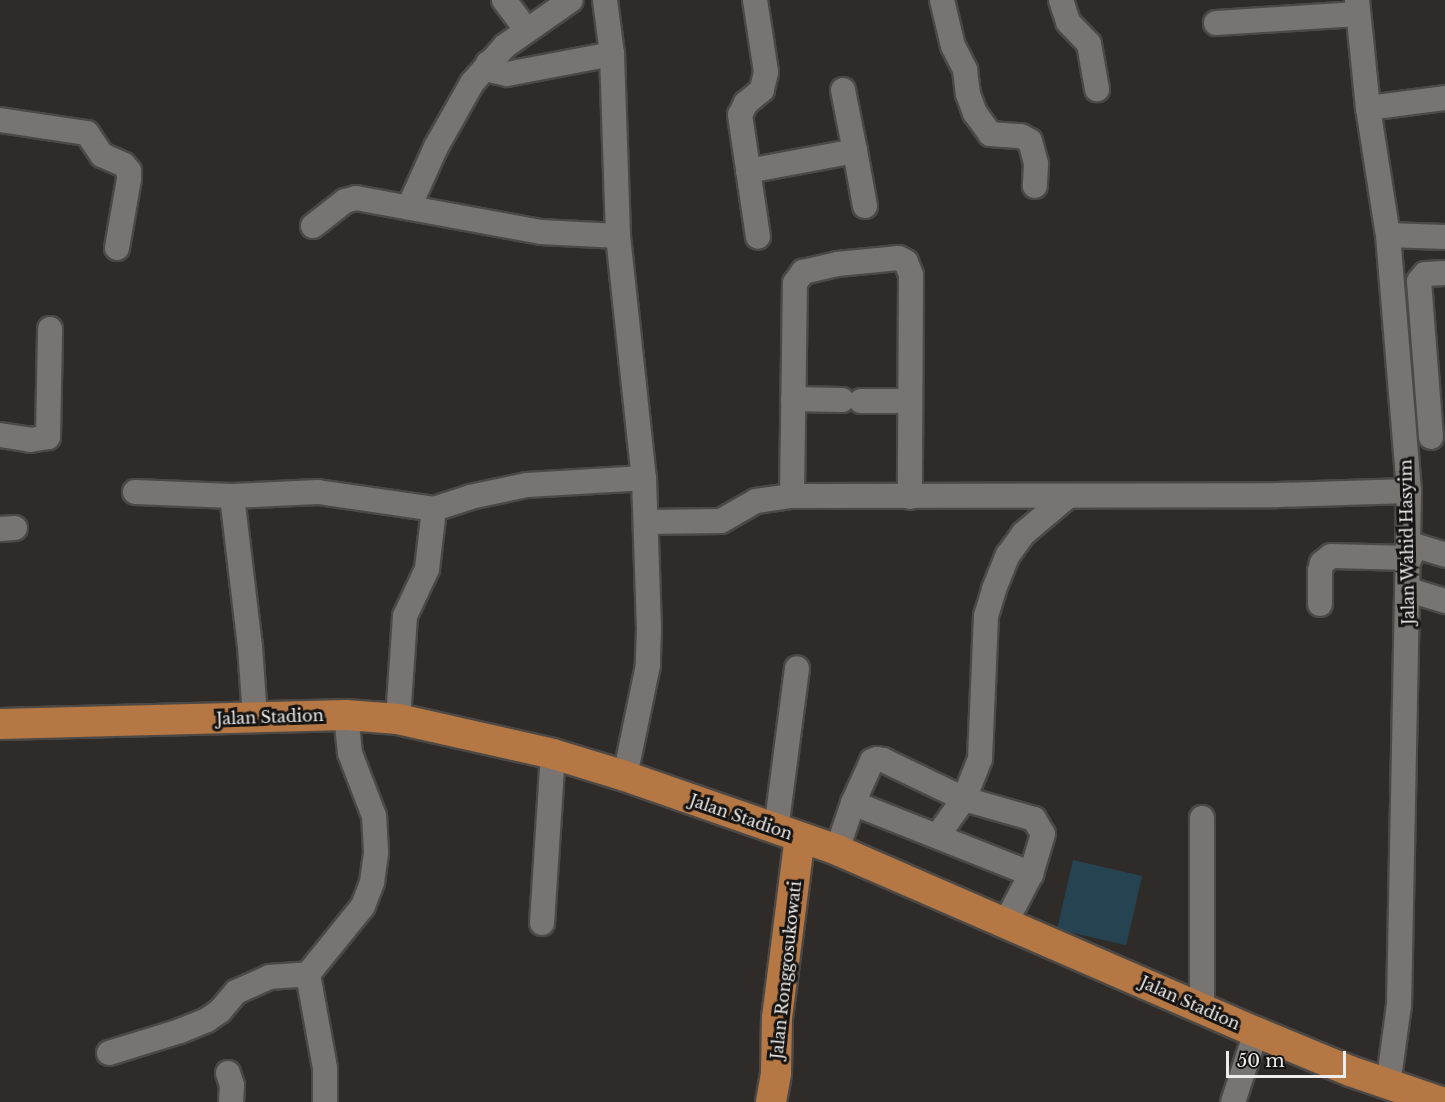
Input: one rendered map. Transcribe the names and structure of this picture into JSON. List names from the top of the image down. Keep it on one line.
{"streets":{"main road":["Jalan Stadion","Jalan Ronggosukowati"],"street":["Jalan Wahid Hasyim"]},"crossings":[["Jalan Wahid Hasyim","Jalan Stadion"],["Jalan Stadion","Jalan Ronggosukowati"]],"scale_bar":"50 m"}
